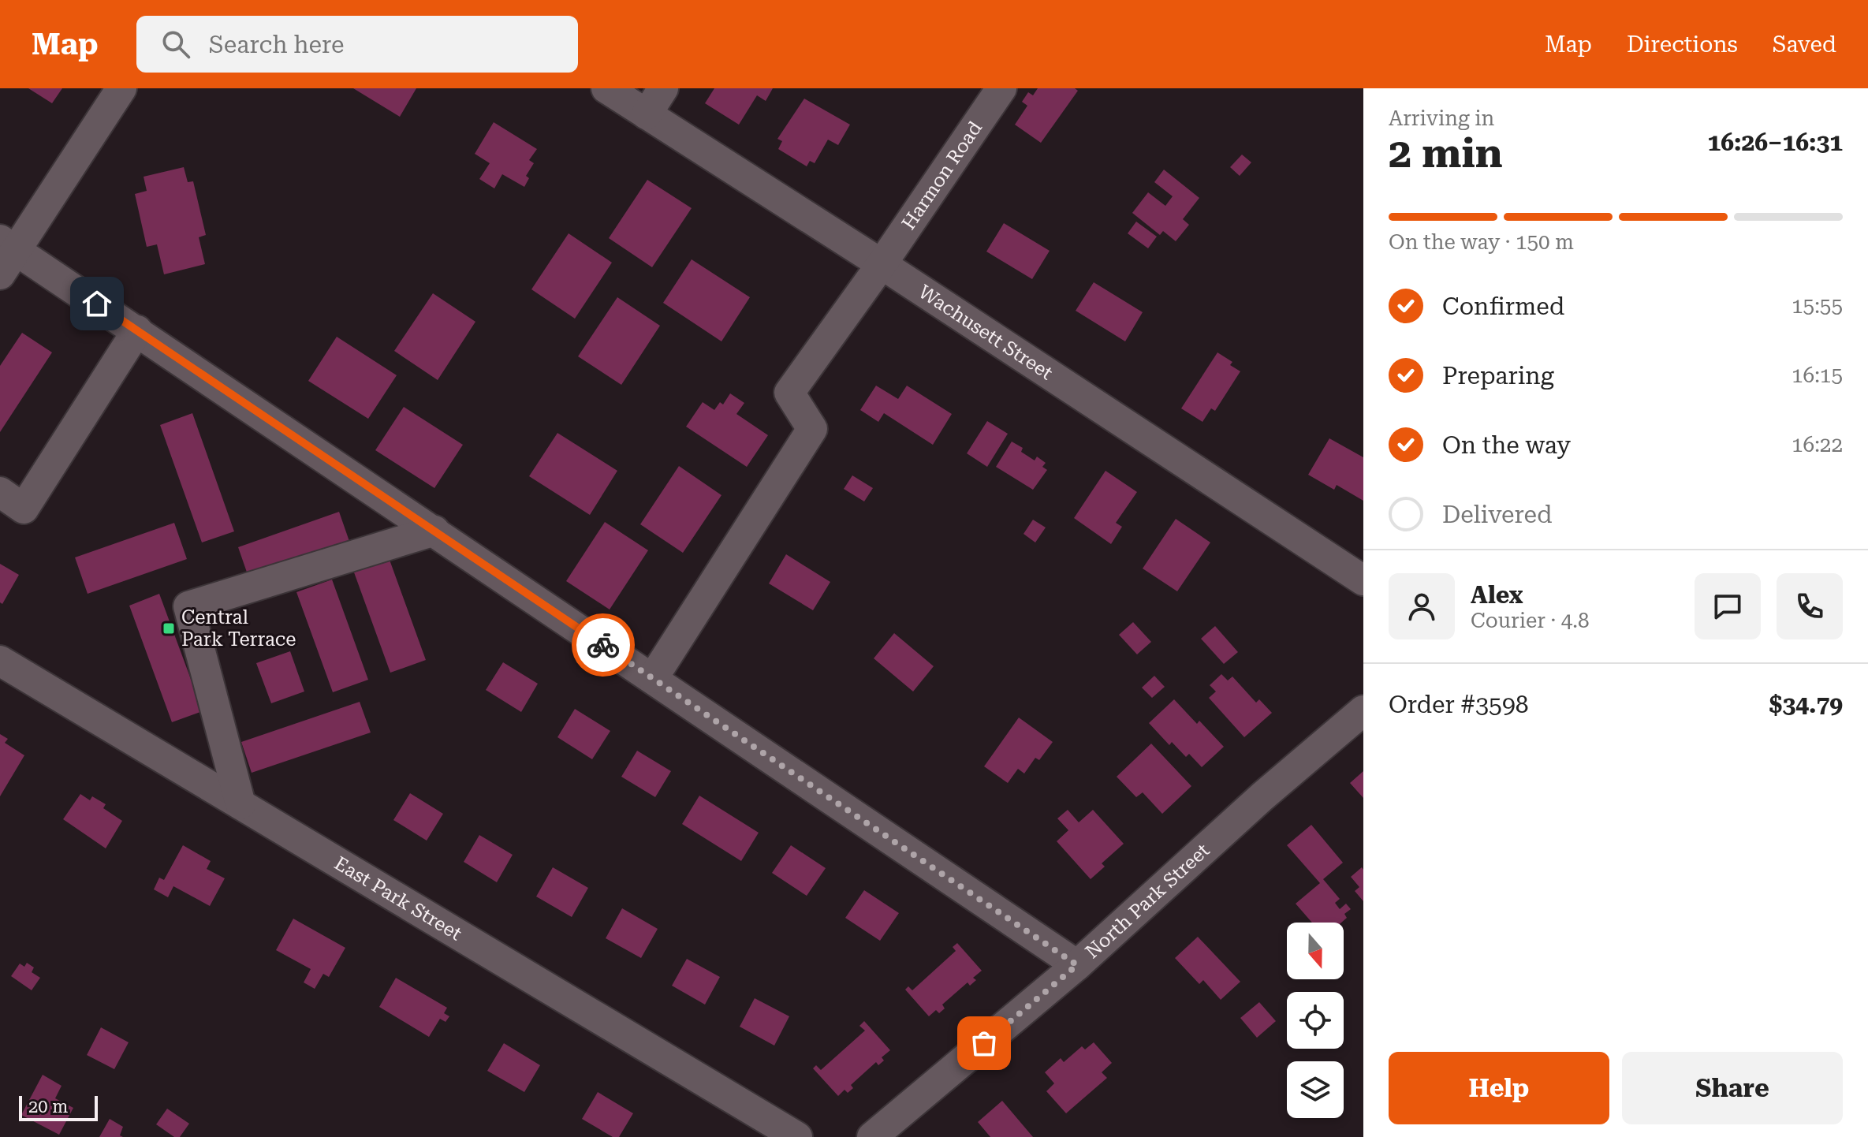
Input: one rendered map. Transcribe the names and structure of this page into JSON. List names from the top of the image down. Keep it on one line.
{"streets":{"street":["Harmon Road","Wachusett Street","East Park Street","North Park Street"]},"crossings":[["Harmon Road","Wachusett Street"]],"places":{"transit":["Central Park Terrace"]},"scale_bar":"20 m","north":"bottom","page":{"header":"Map","search":"Search here","nav":["Map","Directions","Saved"],"heading":["2 min","Arriving in","16:26–16:31"],"panel":["Alex","Courier · 4.8","Order #3598","$34.79"],"bar":"On the way · 150 m","list":[["Confirmed","15:55"],["Preparing","16:15"],["On the way","16:22"],"Delivered"],"buttons":["Help","Share"],"scale":"20 m"}}
